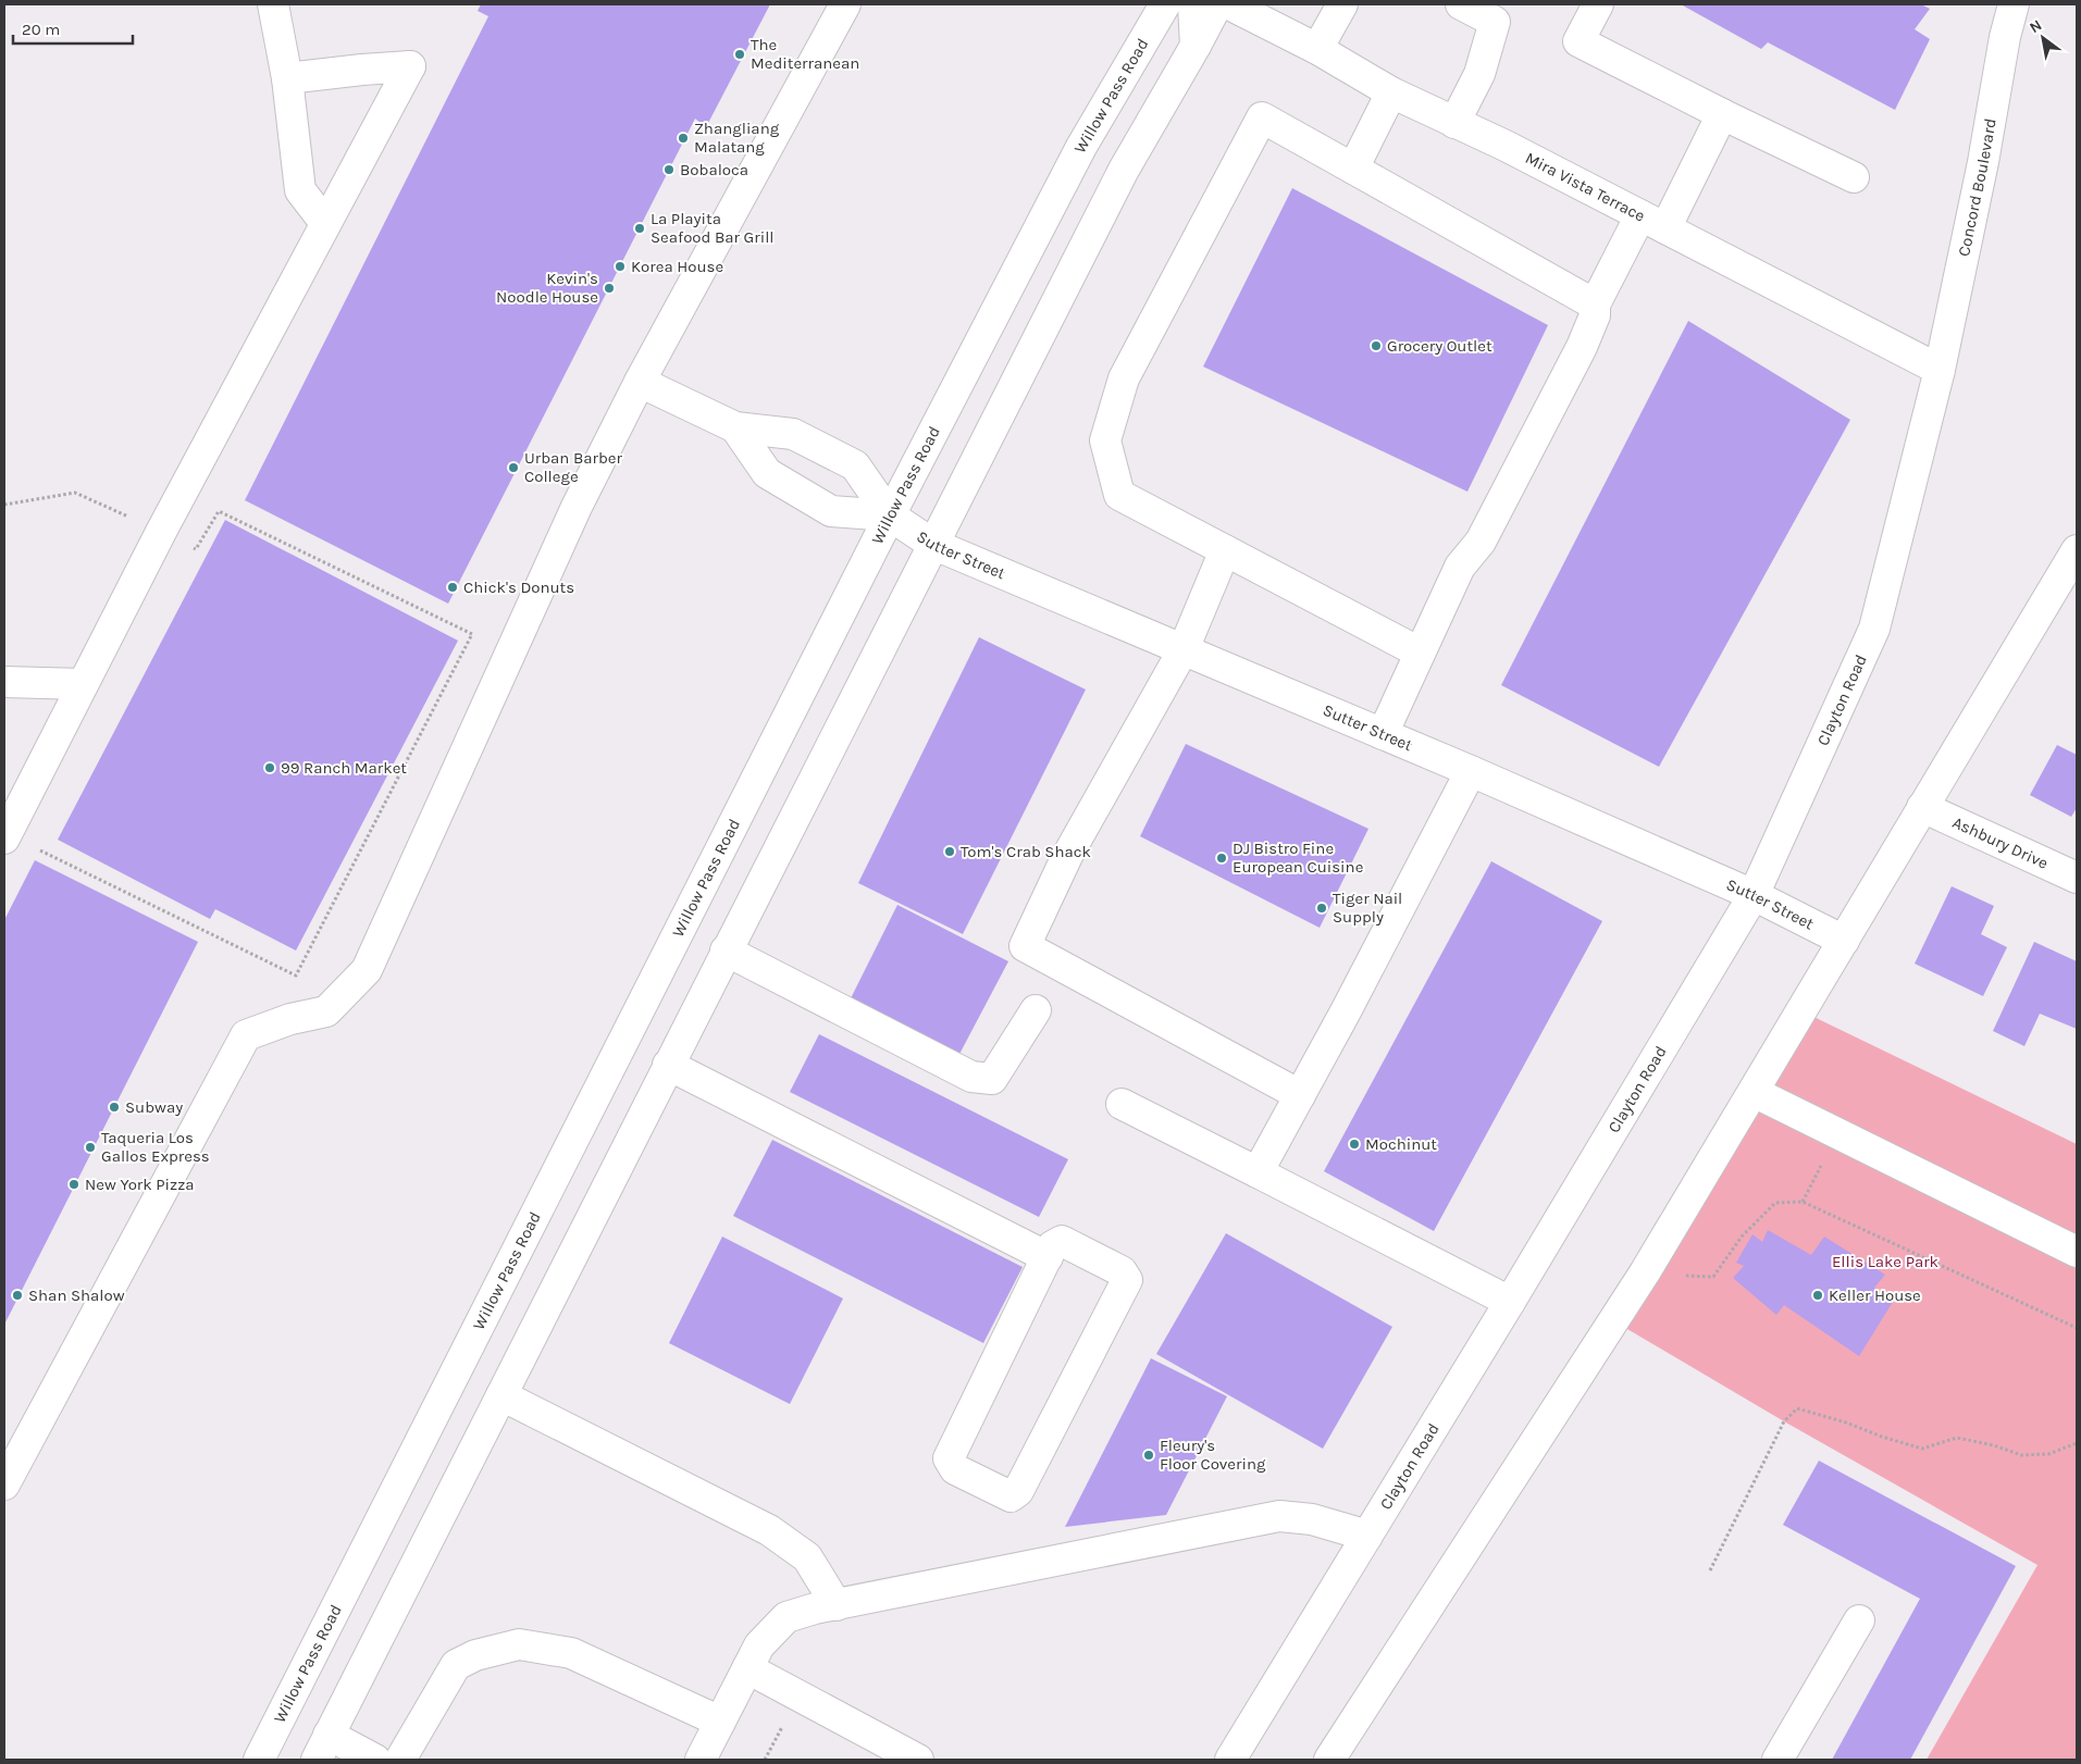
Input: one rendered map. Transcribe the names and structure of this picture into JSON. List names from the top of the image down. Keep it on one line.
{"streets":{"main road":["Willow Pass Road","Mira Vista Terrace","Concord Boulevard","Sutter Street","Clayton Road","Ashbury Drive"]},"crossings":[["Willow Pass Road","Sutter Street"],["Mira Vista Terrace","Concord Boulevard"],["Mira Vista Terrace","Clayton Road"],["Concord Boulevard","Clayton Road"],["Sutter Street","Clayton Road"]],"parks":["Ellis Lake Park"],"places":["The Mediterranean","Zhangliang Malatang","Bobaloca","La Playita Seafood Bar Grill","Korea House","Kevin's Noodle House","Grocery Outlet","Urban Barber College","Chick's Donuts","99 Ranch Market","Tom's Crab Shack","DJ Bistro Fine European Cuisine","Tiger Nail Supply","Subway","Mochinut","Taqueria Los Gallos Express","New York Pizza","Shan Shalow","Keller House","Fleury's Floor Covering"],"scale_bar":"20 m","north":"top left"}
